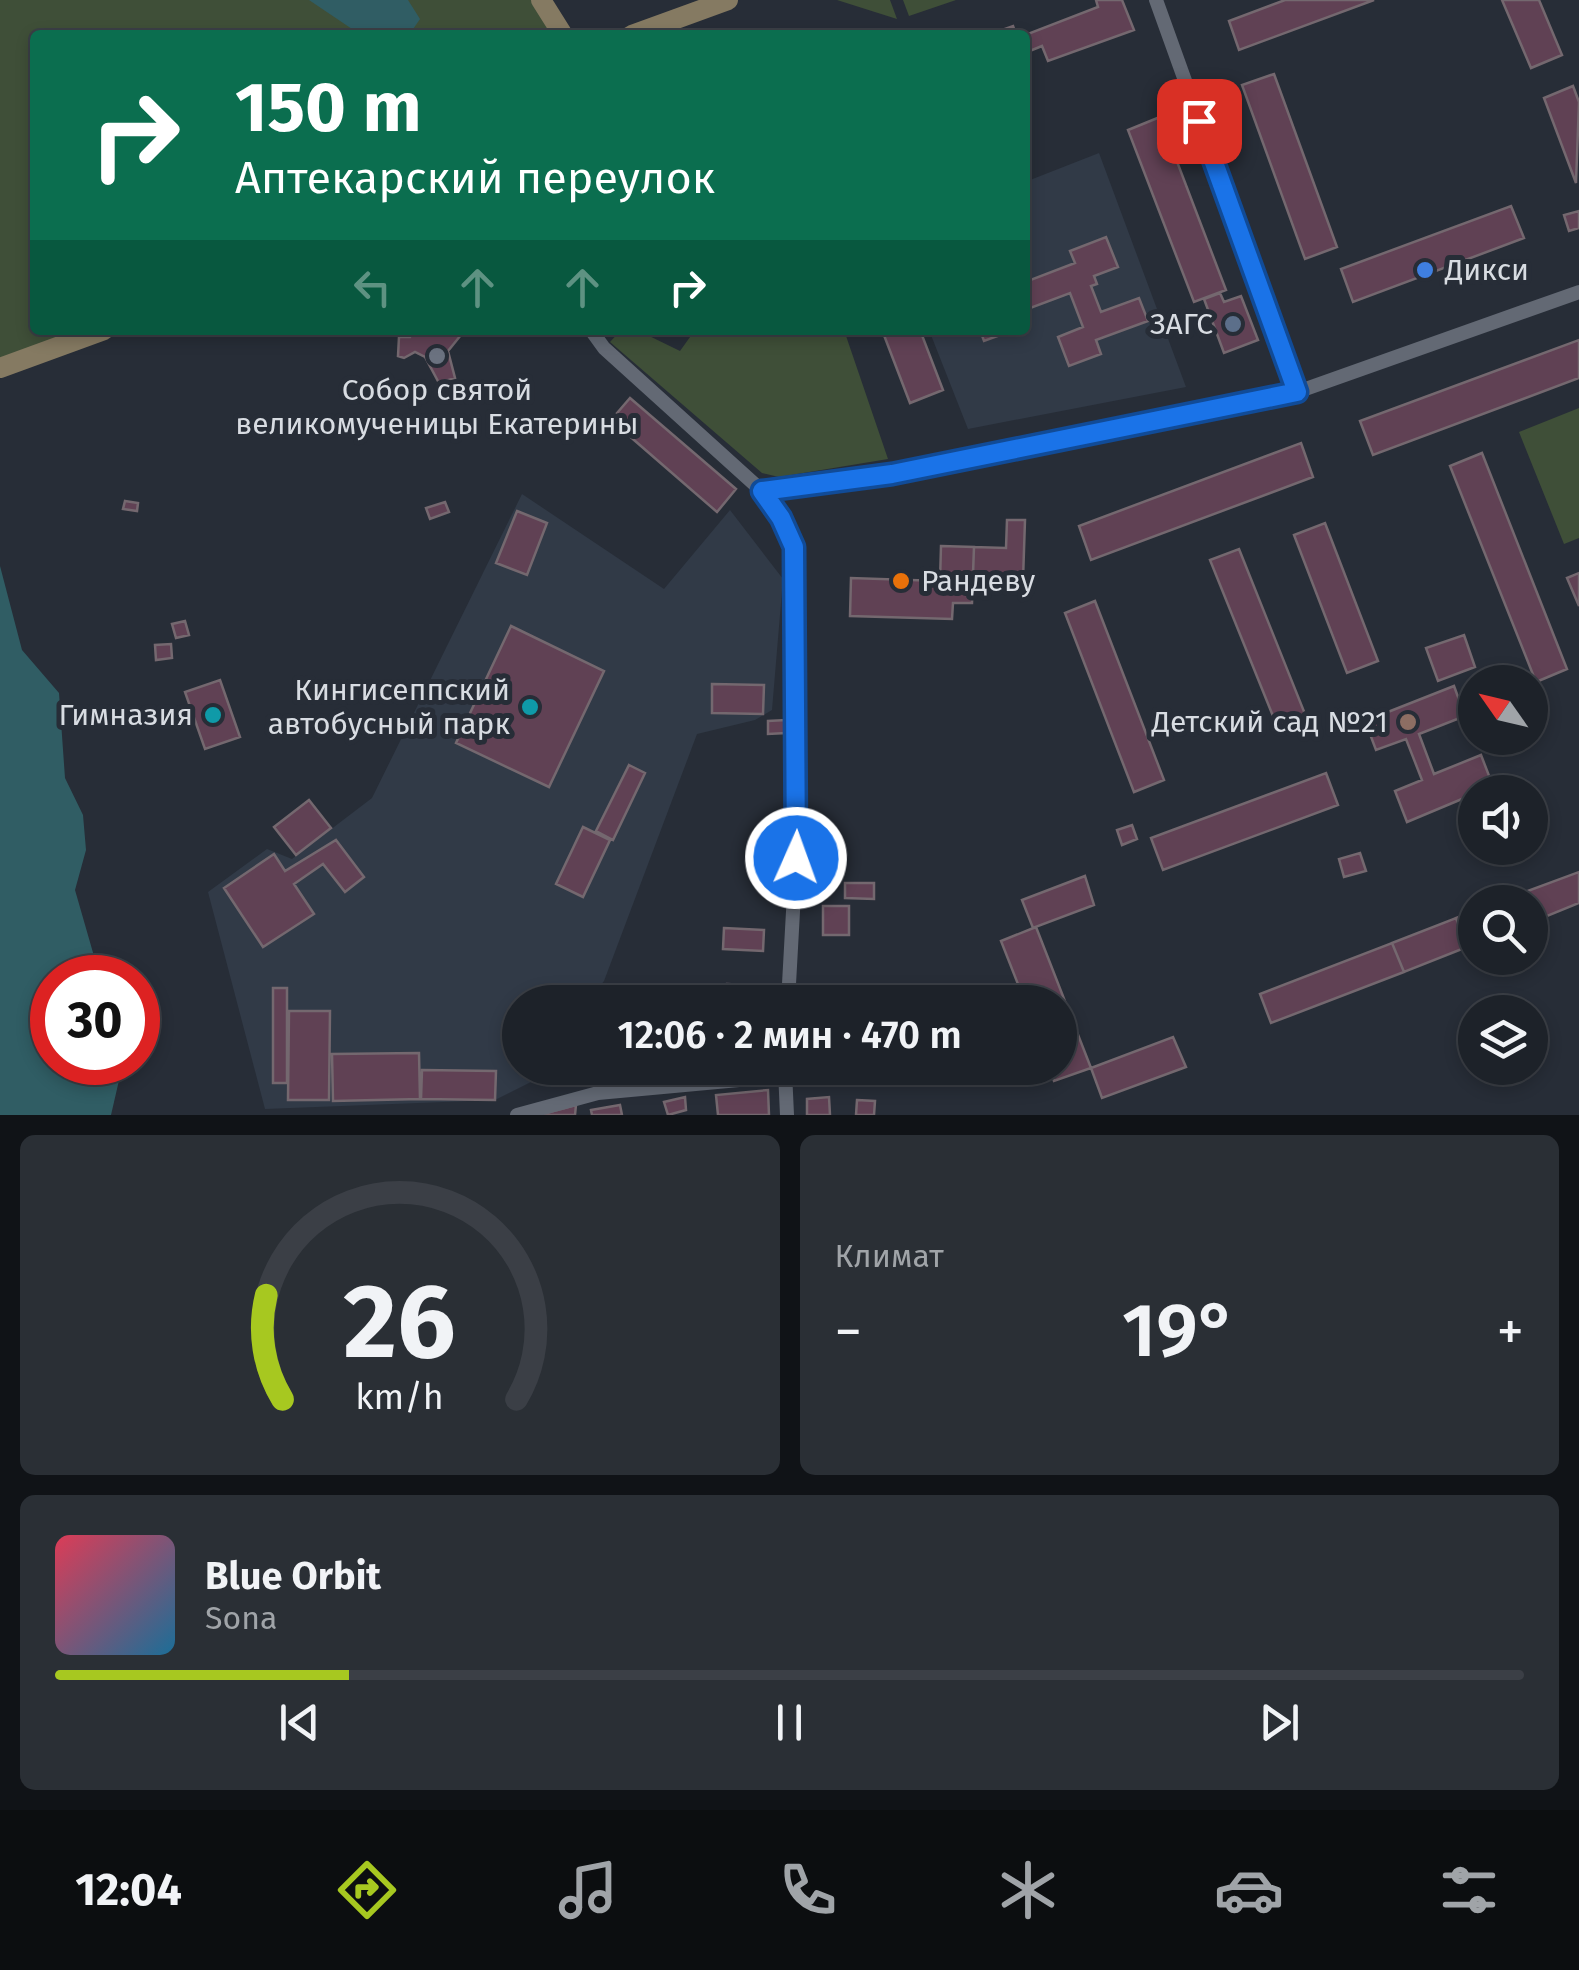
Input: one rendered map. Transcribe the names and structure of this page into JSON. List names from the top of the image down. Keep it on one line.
{"places":["Дикси","ЗАГС","Собор святой великомученицы Екатерины","Рандеву","Кингисеппский автобусный парк","Гимназия","Детский сад №21"],"north":"top left","page":{"turn":["150 m","Аптекарский переулок"],"limit":"30","trip":"12:06 · 2 мин · 470 m","tile":"Климат","heat":["−","19°","+"],"song":["Blue Orbit","Sona"],"tabs":"12:04","gauge":["26","km/h"]}}
